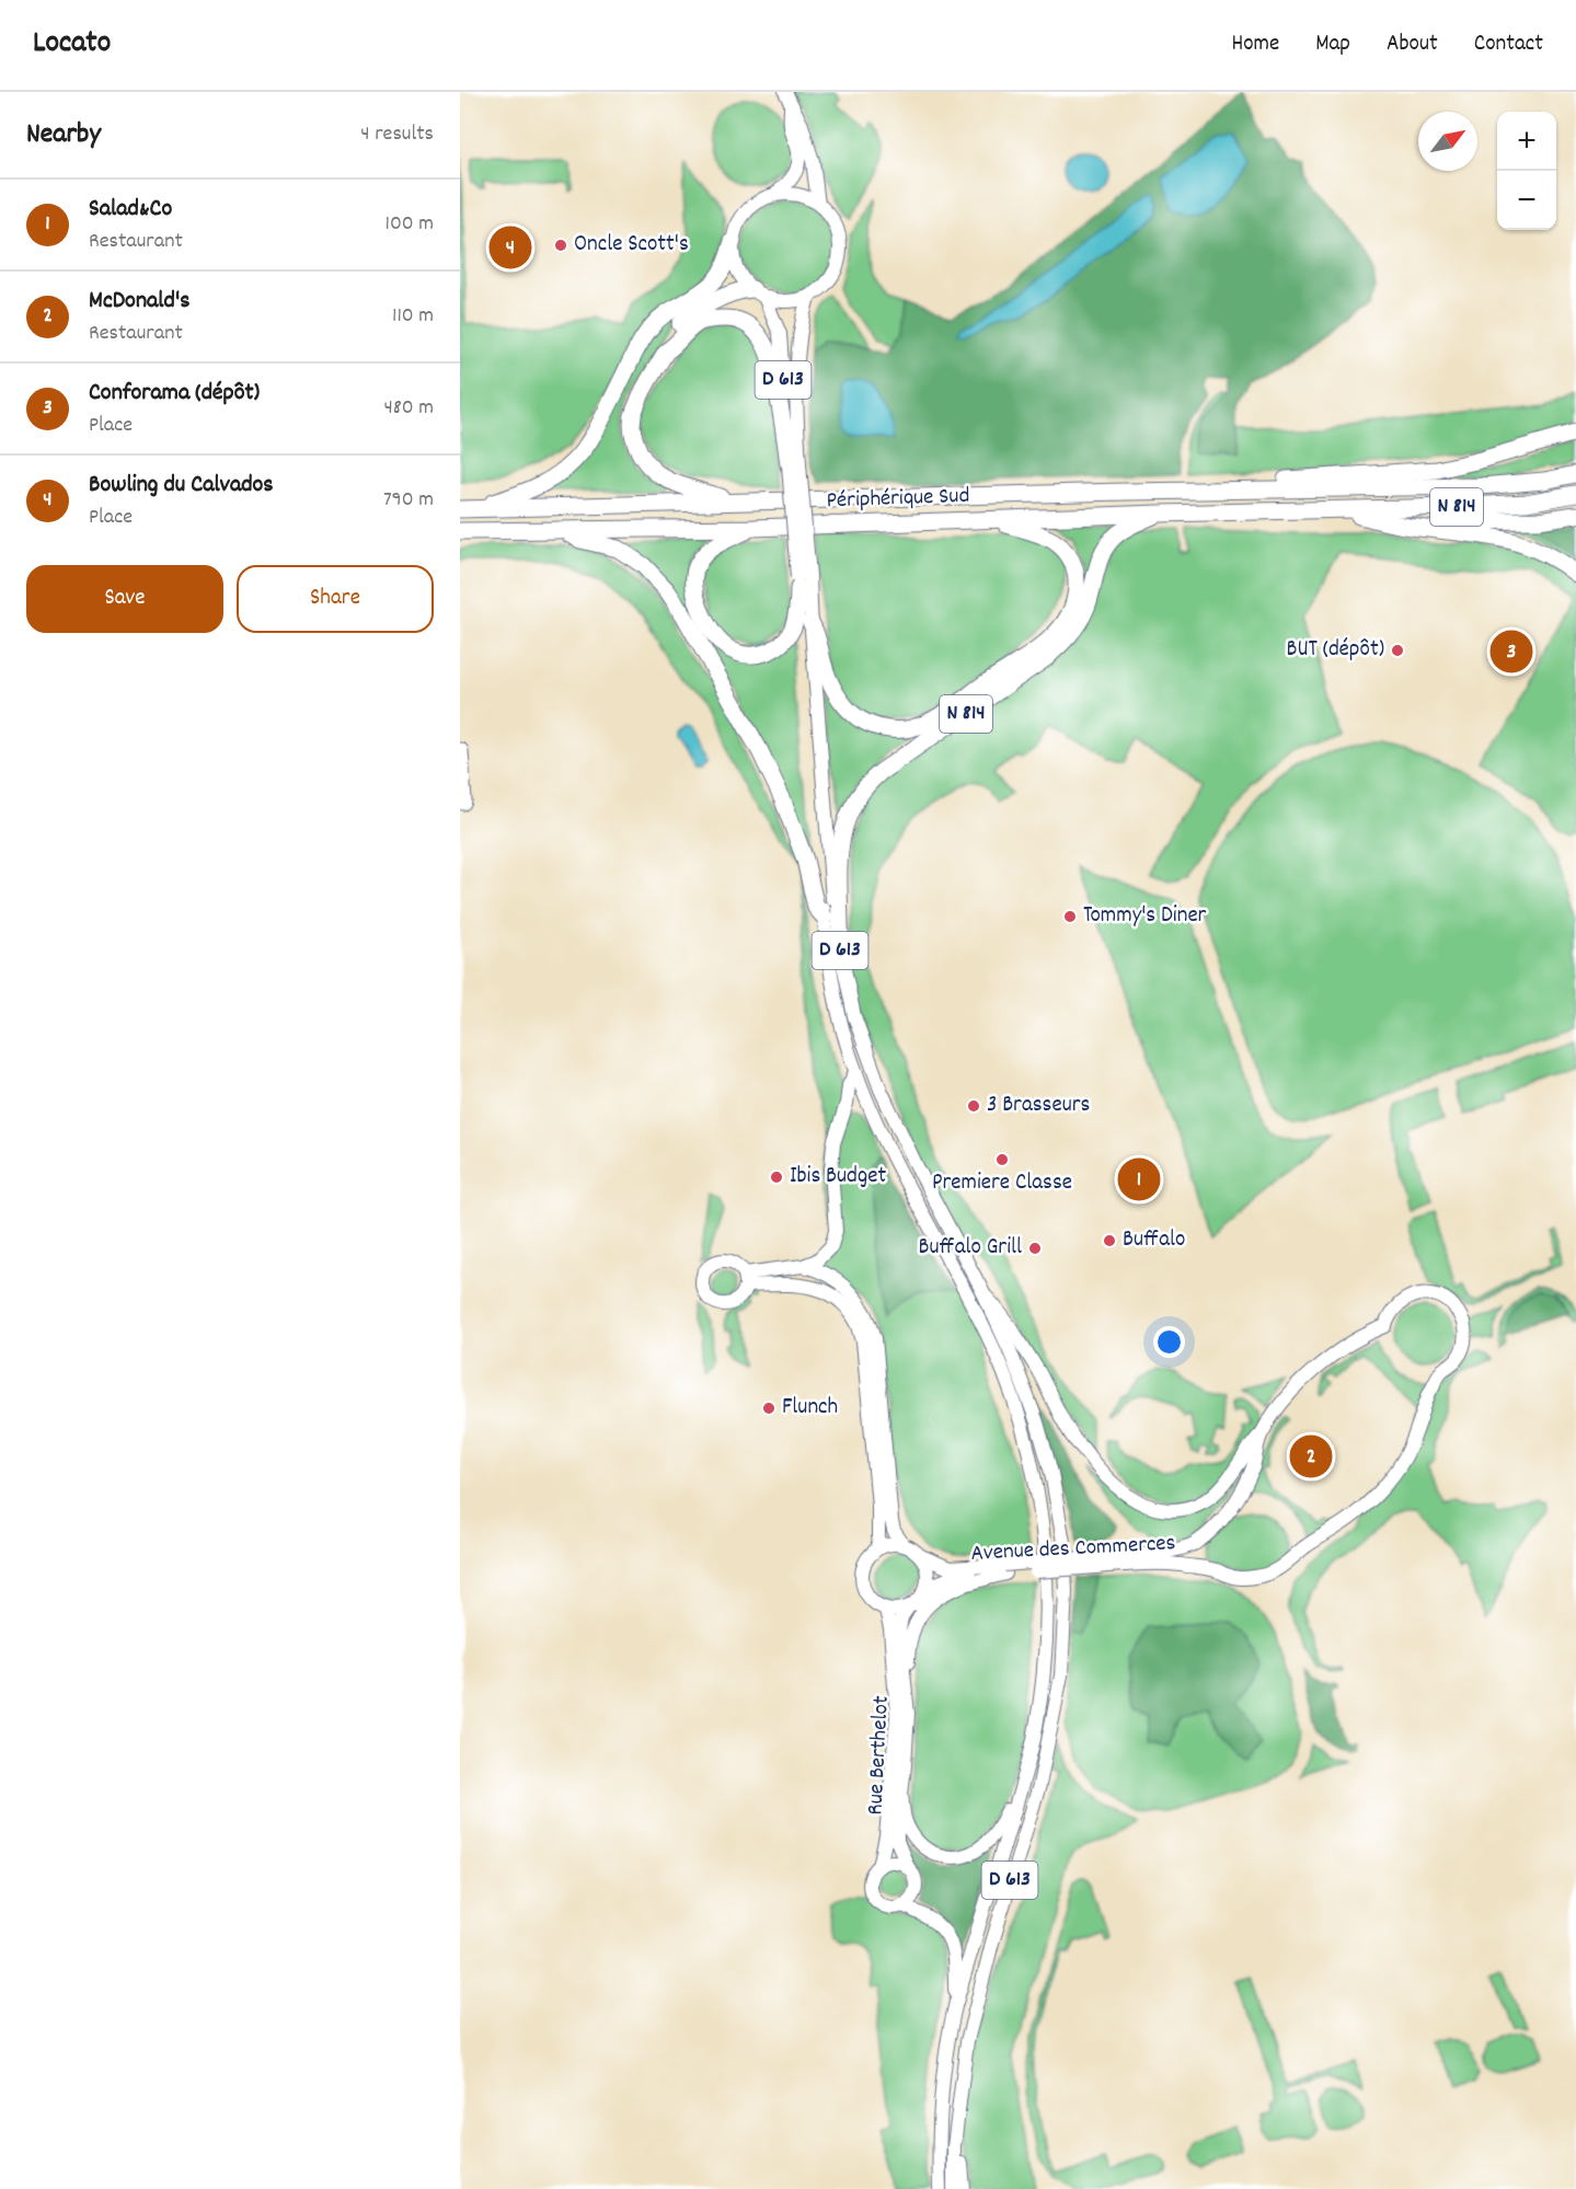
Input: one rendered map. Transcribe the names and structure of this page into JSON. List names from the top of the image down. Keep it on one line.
{"streets":{"highway":["Périphérique Sud","N 814"],"main road":["D 613","Avenue des Commerces","Rue Berthelot"]},"crossings":[["D 613","N 814"],["Périphérique Sud","N 814"],["Avenue des Commerces","Rue Berthelot"]],"places":["Oncle Scott's","BUT (dépôt)","Tommy's Diner","3 Brasseurs","Premiere Classe","Ibis Budget","Buffalo","Buffalo Grill","Flunch"],"north":"top right","page":{"header":"Locato","nav":["Home","Map","About","Contact"],"heading":["Nearby","4 results"],"map_buttons":["+","−"],"list":[{"mark":"1","name":"Salad&Co","note":"Restaurant","value":"100 m"},{"mark":"2","name":"McDonald's","note":"Restaurant","value":"110 m"},{"mark":"3","name":"Conforama (dépôt)","note":"Place","value":"480 m"},{"mark":"4","name":"Bowling du Calvados","note":"Place","value":"790 m"}],"pins":["4","3","1","2"],"buttons":["Save","Share"]}}
